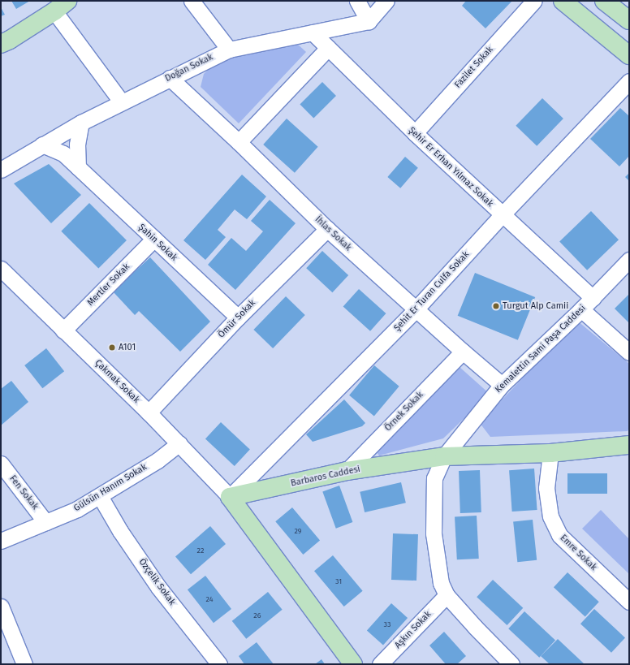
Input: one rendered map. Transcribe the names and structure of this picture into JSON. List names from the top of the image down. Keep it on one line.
{"streets":{"main road":["Barbaros Caddesi"],"street":["Fazilet Sokak","Doğan Sokak","Şehir Er Erhan Yılmaz Sokak","İhlas Sokak","Şahin Sokak","Mertler Sokak","Şehit Er Turan Culfa Sokak","Ömür Sokak","Kemalettin Sami Paşa Caddesi","Çakmak Sokak","Örnek Sokak","Gülsün Hanım Sokak","Fen Sokak","Emre Sokak","Özçelik Sokak","Aşkın Sokak"]},"crossings":[["Fazilet Sokak","Şehir Er Erhan Yılmaz Sokak"],["Doğan Sokak","Şehir Er Erhan Yılmaz Sokak"],["Doğan Sokak","İhlas Sokak"],["Doğan Sokak","Şahin Sokak"],["Şehir Er Erhan Yılmaz Sokak","Şehit Er Turan Culfa Sokak"],["Şehir Er Erhan Yılmaz Sokak","Kemalettin Sami Paşa Caddesi"],["İhlas Sokak","Şehit Er Turan Culfa Sokak"],["İhlas Sokak","Ömür Sokak"],["İhlas Sokak","Kemalettin Sami Paşa Caddesi"],["İhlas Sokak","Örnek Sokak"],["Şahin Sokak","Mertler Sokak"],["Şahin Sokak","Ömür Sokak"],["Mertler Sokak","Çakmak Sokak"],["Şehit Er Turan Culfa Sokak","Çakmak Sokak"],["Şehit Er Turan Culfa Sokak","Barbaros Caddesi"],["Ömür Sokak","Çakmak Sokak"],["Kemalettin Sami Paşa Caddesi","Barbaros Caddesi"],["Kemalettin Sami Paşa Caddesi","Aşkın Sokak"],["Çakmak Sokak","Barbaros Caddesi"],["Çakmak Sokak","Gülsün Hanım Sokak"],["Örnek Sokak","Barbaros Caddesi"],["Barbaros Caddesi","Emre Sokak"],["Gülsün Hanım Sokak","Fen Sokak"],["Gülsün Hanım Sokak","Özçelik Sokak"]],"places":["Turgut Alp Camii","A101"],"house_numbers":["29","22","31","24","26","33"]}
